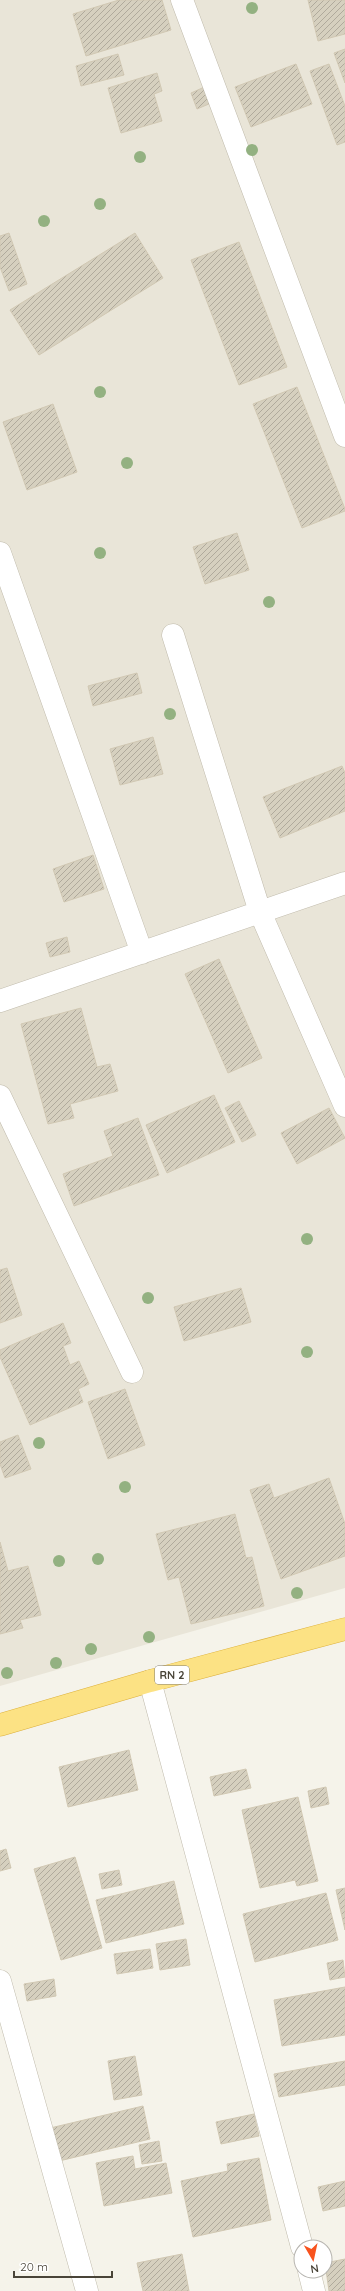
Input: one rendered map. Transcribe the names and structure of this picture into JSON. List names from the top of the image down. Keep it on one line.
{"streets":{"highway":["RN 2"]},"scale_bar":"20 m","north":"bottom"}
